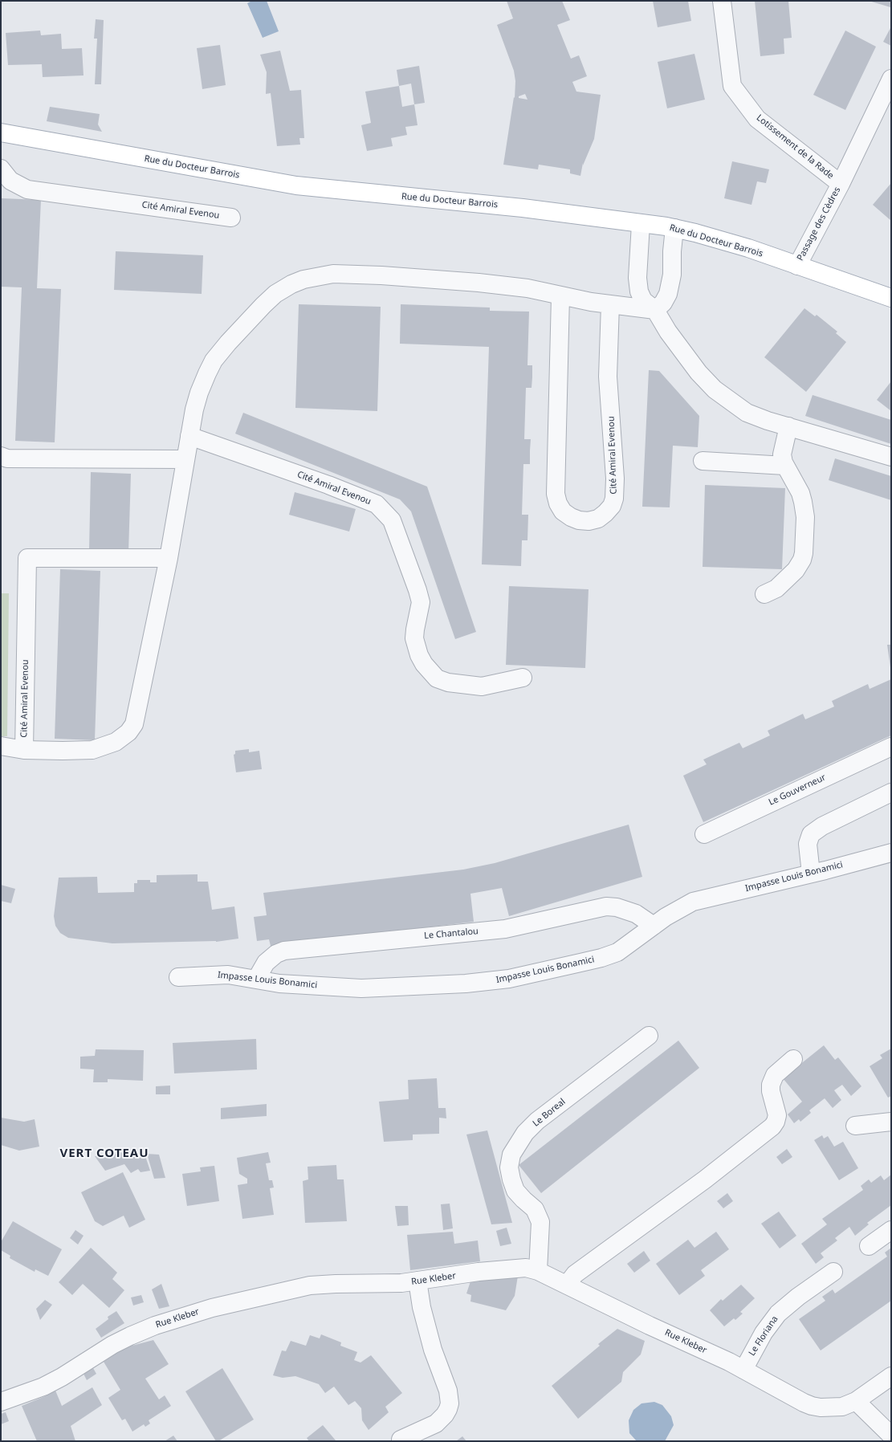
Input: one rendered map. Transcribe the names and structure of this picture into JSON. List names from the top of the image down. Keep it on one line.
{"streets":{"main road":["Rue du Docteur Barrois"],"street":["Lotissement de la Rade","Cité Amiral Evenou","Passage des Cèdres","Le Gouverneur","Impasse Louis Bonamici","Le Chantalou","Le Boreal","Rue Kleber","Le Floriana"]},"crossings":[["Lotissement de la Rade","Passage des Cèdres"],["Rue du Docteur Barrois","Passage des Cèdres"],["Impasse Louis Bonamici","Le Chantalou"],["Le Boreal","Rue Kleber"],["Rue Kleber","Le Floriana"]],"districts":["VERT COTEAU"]}
